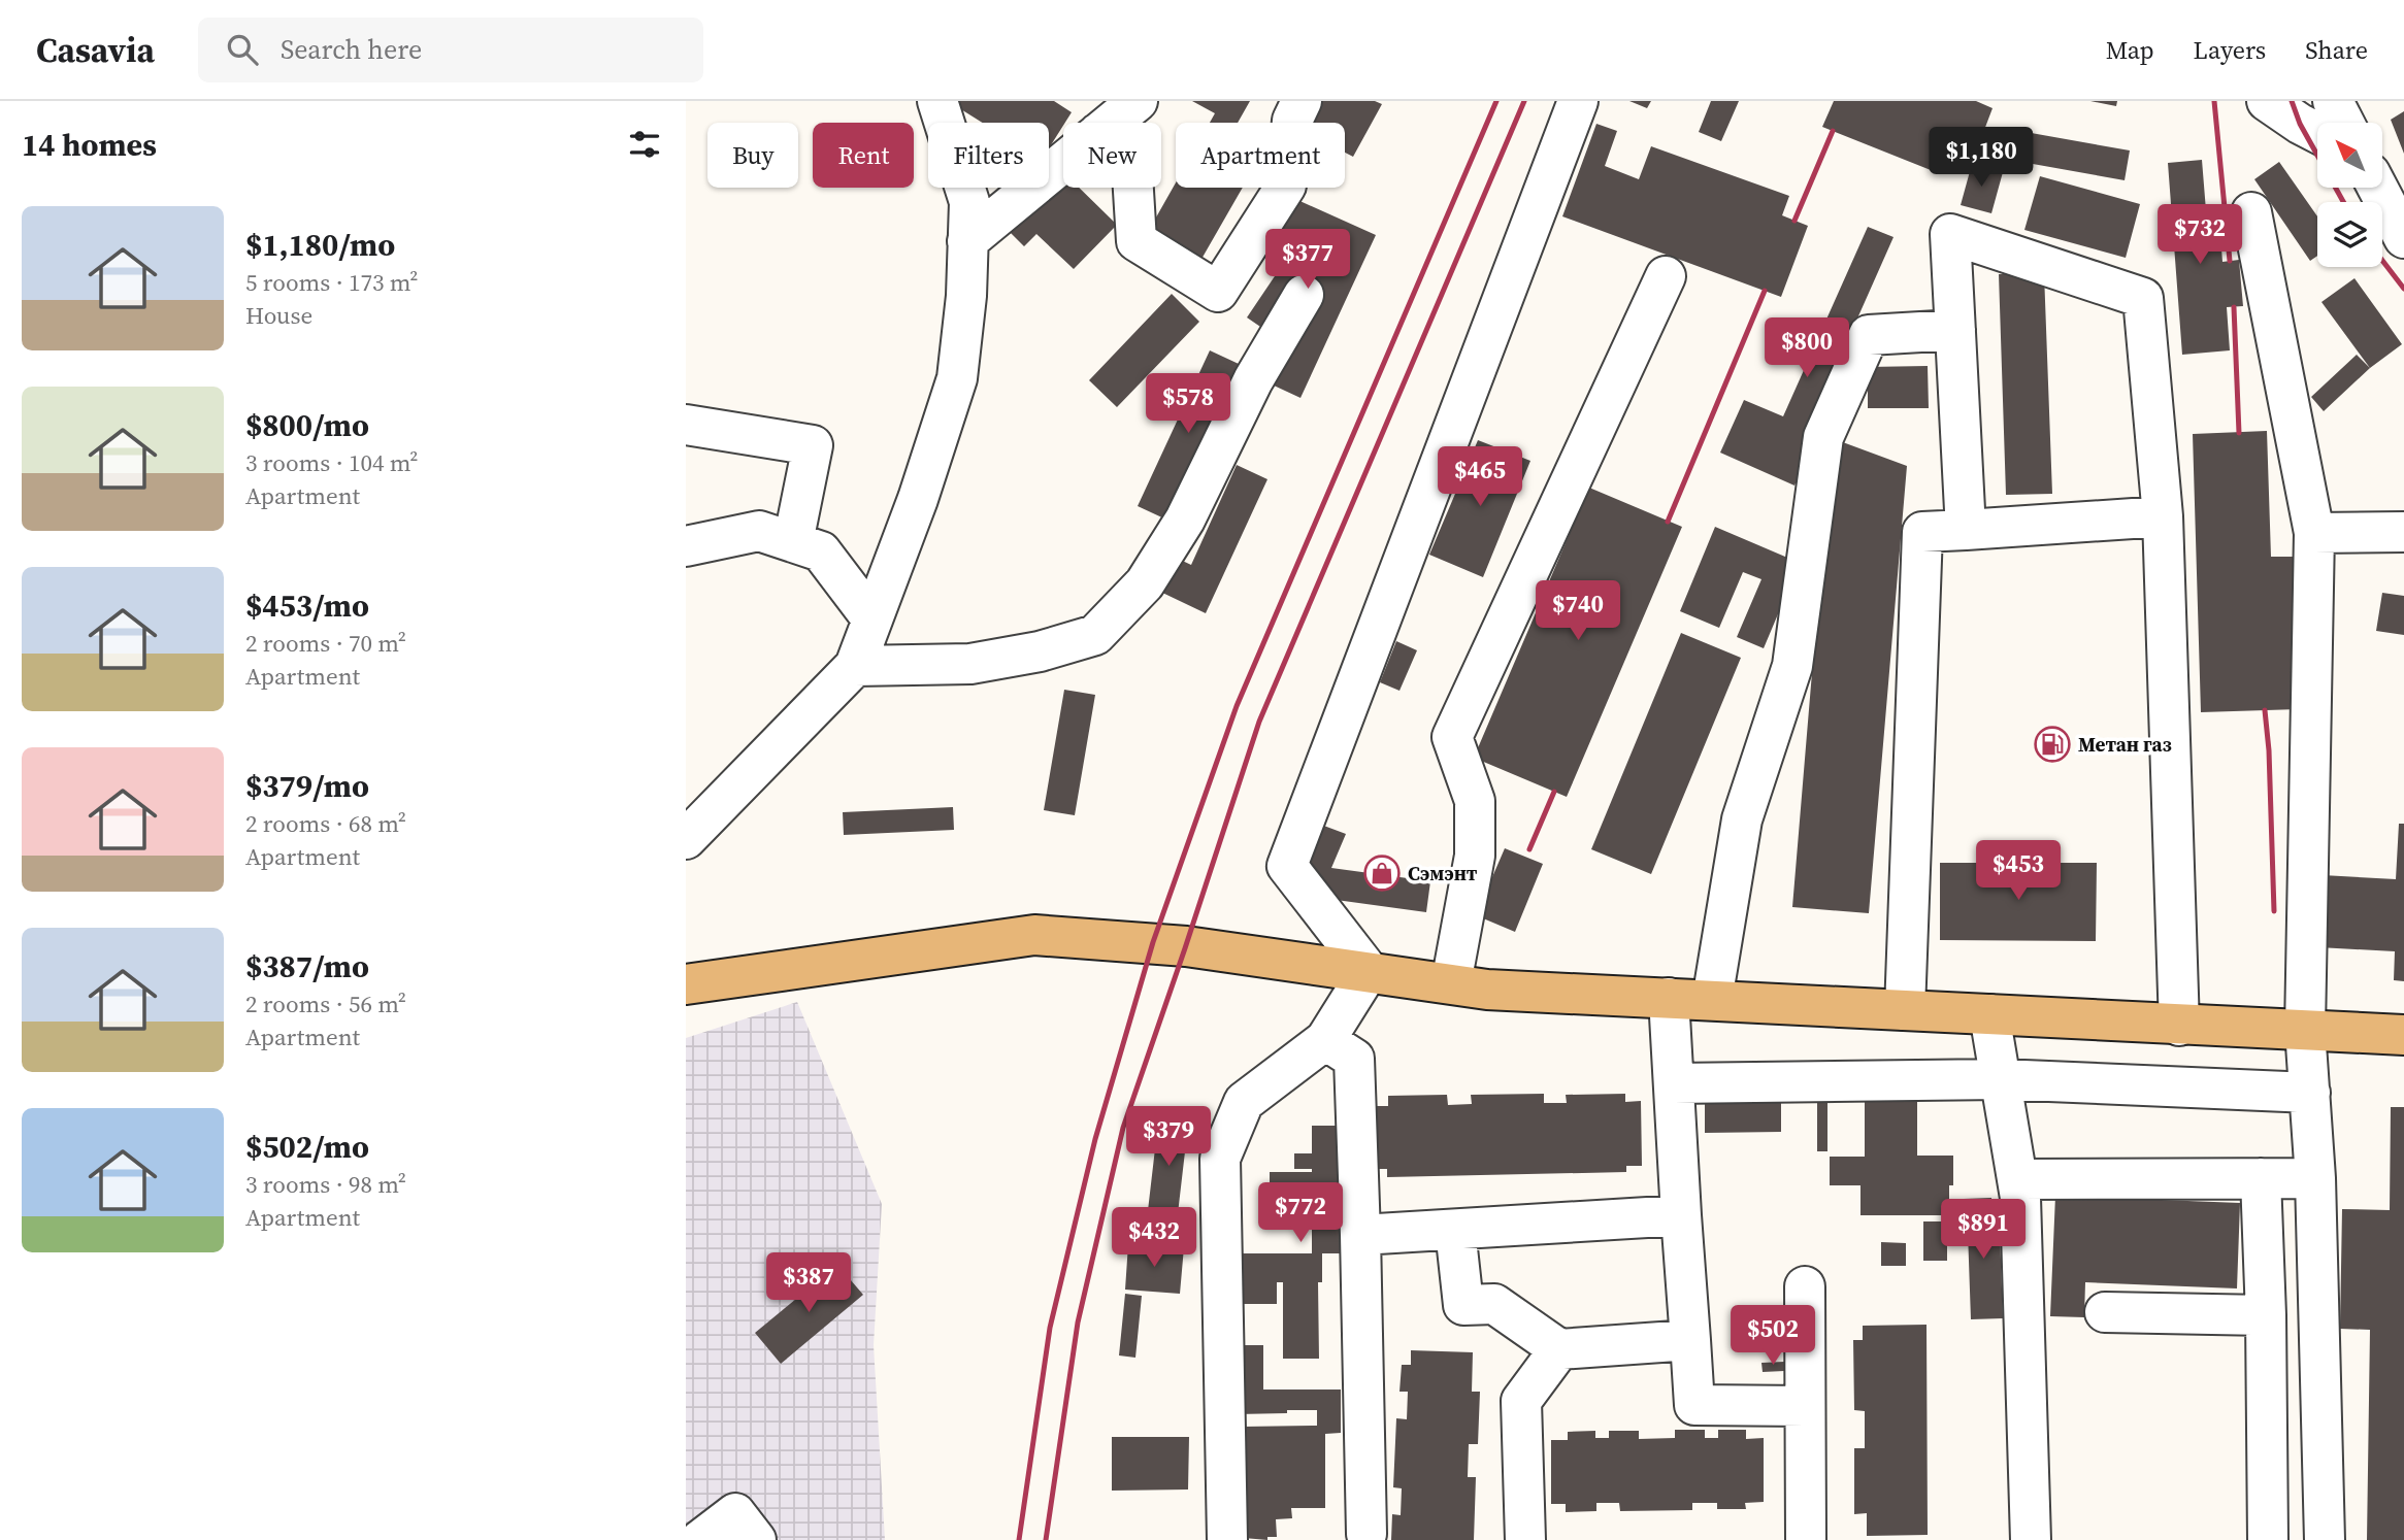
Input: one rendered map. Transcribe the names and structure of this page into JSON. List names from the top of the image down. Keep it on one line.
{"places":{"fuel station":["Метан газ"],"shop":["Сэмэнт"]},"north":"top left","page":{"header":"Casavia","search":"Search here","nav":["Map","Layers","Share"],"heading":"14 homes","chip":["Buy","Rent","Filters","New","Apartment"],"price":["$1,180","$732","$377","$800","$578","$465","$740","$453","$379","$772","$891","$432","$387","$502"],"list":[{"name":"$1,180/mo","note":"5 rooms · 173 m² · House"},{"name":"$800/mo","note":"3 rooms · 104 m² · Apartment"},{"name":"$453/mo","note":"2 rooms · 70 m² · Apartment"},{"name":"$379/mo","note":"2 rooms · 68 m² · Apartment"},{"name":"$387/mo","note":"2 rooms · 56 m² · Apartment"},{"name":"$502/mo","note":"3 rooms · 98 m² · Apartment"}]}}
